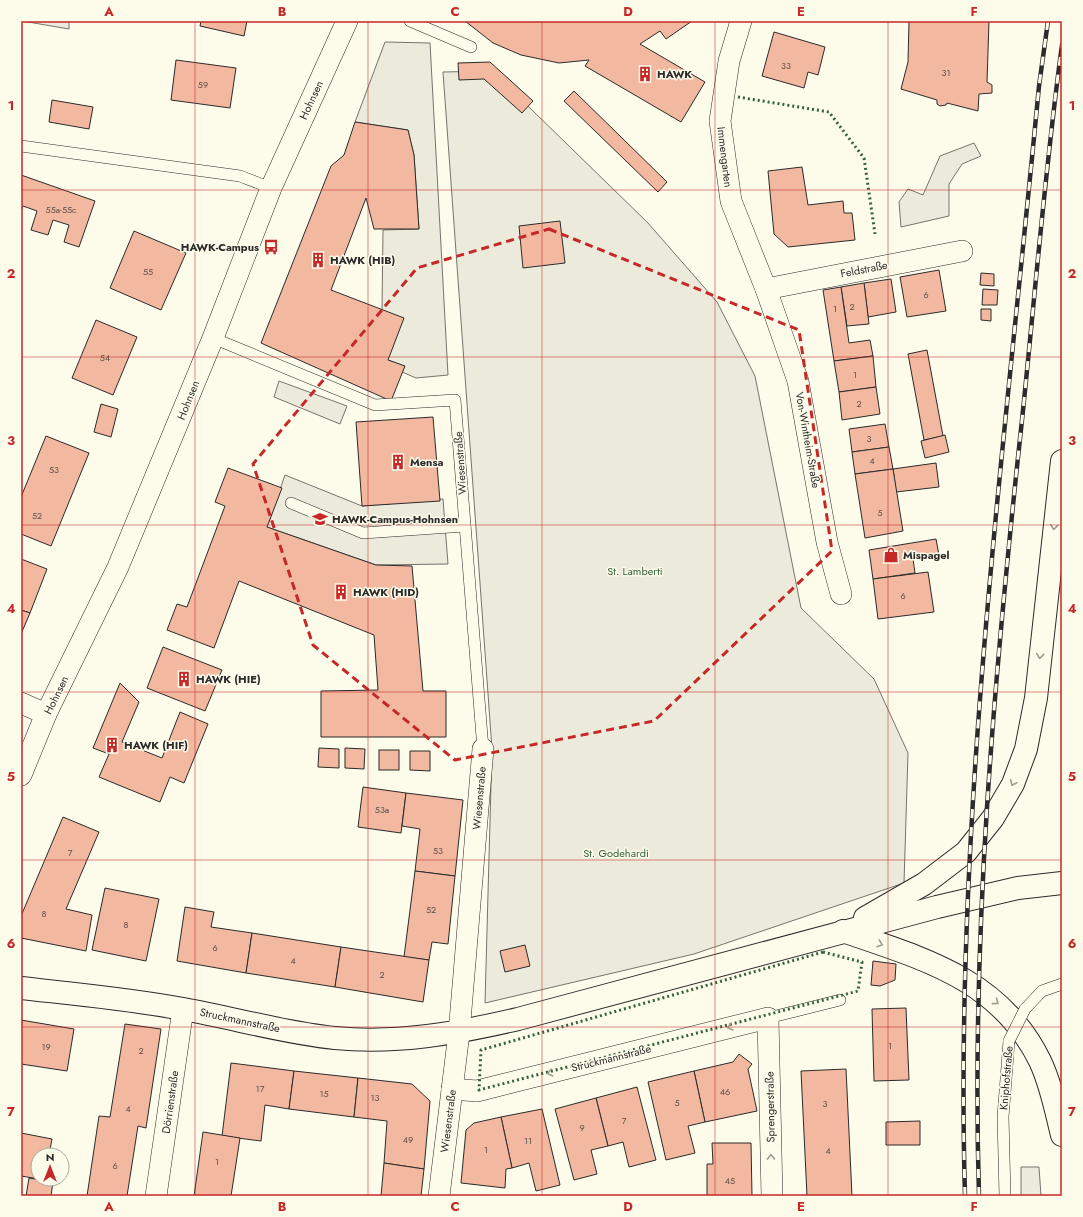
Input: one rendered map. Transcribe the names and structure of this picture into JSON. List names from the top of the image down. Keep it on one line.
{"streets":{"main road":["Struckmannstraße"],"street":["Hohnsen","Immengarten","Feldstraße","Von-Wintheim-Straße","Wiesenstraße","Dörrienstraße","Sprengerstraße"],"lane":["Kniphofstraße"]},"crossings":[["Hohnsen","Wiesenstraße"],["Immengarten","Feldstraße"],["Immengarten","Von-Wintheim-Straße"],["Feldstraße","Von-Wintheim-Straße"],["Wiesenstraße","Struckmannstraße"],["Struckmannstraße","Dörrienstraße"],["Struckmannstraße","Sprengerstraße"]],"one_way":["Sprengerstraße"],"parks":["St. Lamberti","St. Godehardi"],"places":{"building":["HAWK","HAWK (HIB)","Mensa","HAWK (HID)","HAWK (HIE)","HAWK (HIF)"],"bus stop":["HAWK-Campus"],"school or university":["HAWK-Campus-Hohnsen"],"shop":["Mispagel"]},"house_numbers":["33","31","59","55a-55c","55","6","2","1","54","1","2","3","4","53","5","52","6","53a","53","7","52","8","8","6","4","2","1","19","2","17","46","15","13","5","3","4","7","9","49","11","1","4","1","6","45"],"north":"top","grid":{"columns":["A","B","C","D","E","F"],"rows":["1","2","3","4","5","6","7"]}}
